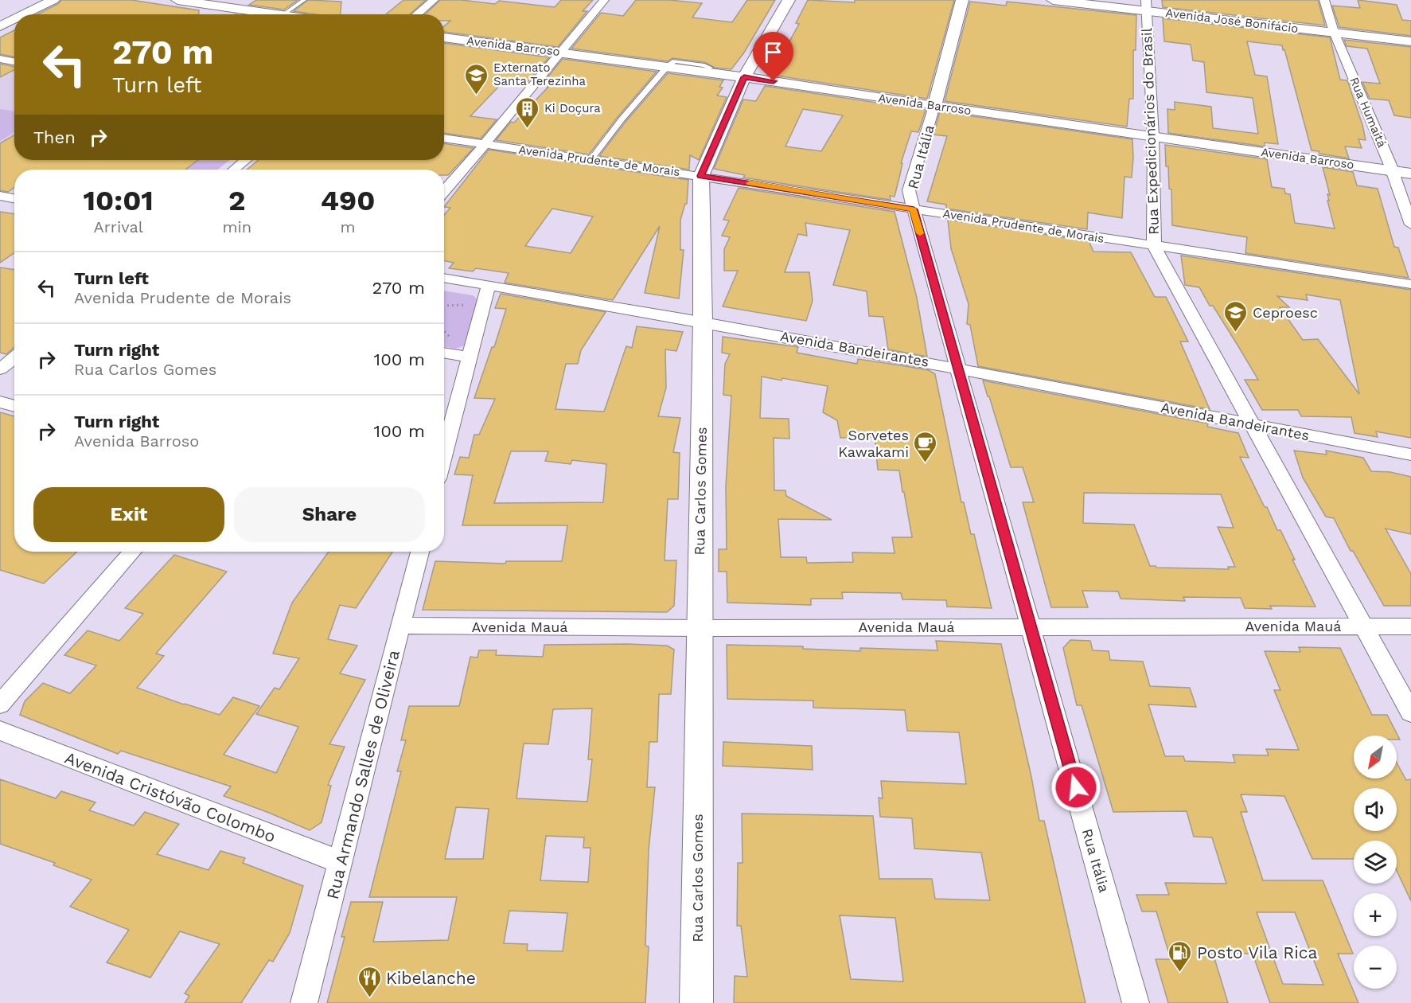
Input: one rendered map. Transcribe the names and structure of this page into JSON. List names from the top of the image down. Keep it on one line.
{"streets":{"street":["Avenida José Bonifácio","Avenida Barroso","Rua Humaitá","Rua Expedicionários do Brasil","Rua Itália","Avenida Prudente de Morais","Avenida Bandeirantes","Rua Carlos Gomes","Avenida Mauá","Rua Armando Salles de Oliveira","Avenida Cristóvão Colombo"]},"crossings":[["Avenida José Bonifácio","Rua Humaitá"],["Avenida José Bonifácio","Rua Expedicionários do Brasil"],["Avenida Barroso","Rua Humaitá"],["Avenida Barroso","Rua Expedicionários do Brasil"],["Avenida Barroso","Rua Itália"],["Avenida Barroso","Rua Carlos Gomes"],["Rua Expedicionários do Brasil","Avenida Prudente de Morais"],["Rua Expedicionários do Brasil","Avenida Bandeirantes"],["Rua Expedicionários do Brasil","Avenida Mauá"],["Rua Itália","Avenida Prudente de Morais"],["Rua Itália","Avenida Bandeirantes"],["Rua Itália","Avenida Mauá"],["Avenida Prudente de Morais","Rua Carlos Gomes"],["Avenida Bandeirantes","Rua Carlos Gomes"],["Rua Carlos Gomes","Avenida Mauá"],["Avenida Mauá","Rua Armando Salles de Oliveira"],["Rua Armando Salles de Oliveira","Avenida Cristóvão Colombo"]],"places":{"school or university":["Externato Santa Terezinha","Ceproesc"],"building":["Ki Doçura"],"cafe":["Sorvetes Kawakami"],"fuel station":["Posto Vila Rica"],"restaurant":["Kibelanche"]},"north":"bottom left","page":{"turn":["270 m","Turn left"],"then":"Then","eta":["10:01","Arrival","2","min","490","m"],"list":[{"name":"Turn left","note":"Avenida Prudente de Morais","value":"270 m"},{"name":"Turn right","note":"Rua Carlos Gomes","value":"100 m"},{"name":"Turn right","note":"Avenida Barroso","value":"100 m"}],"buttons":["Exit","Share"],"map_buttons":["+","−"]}}
